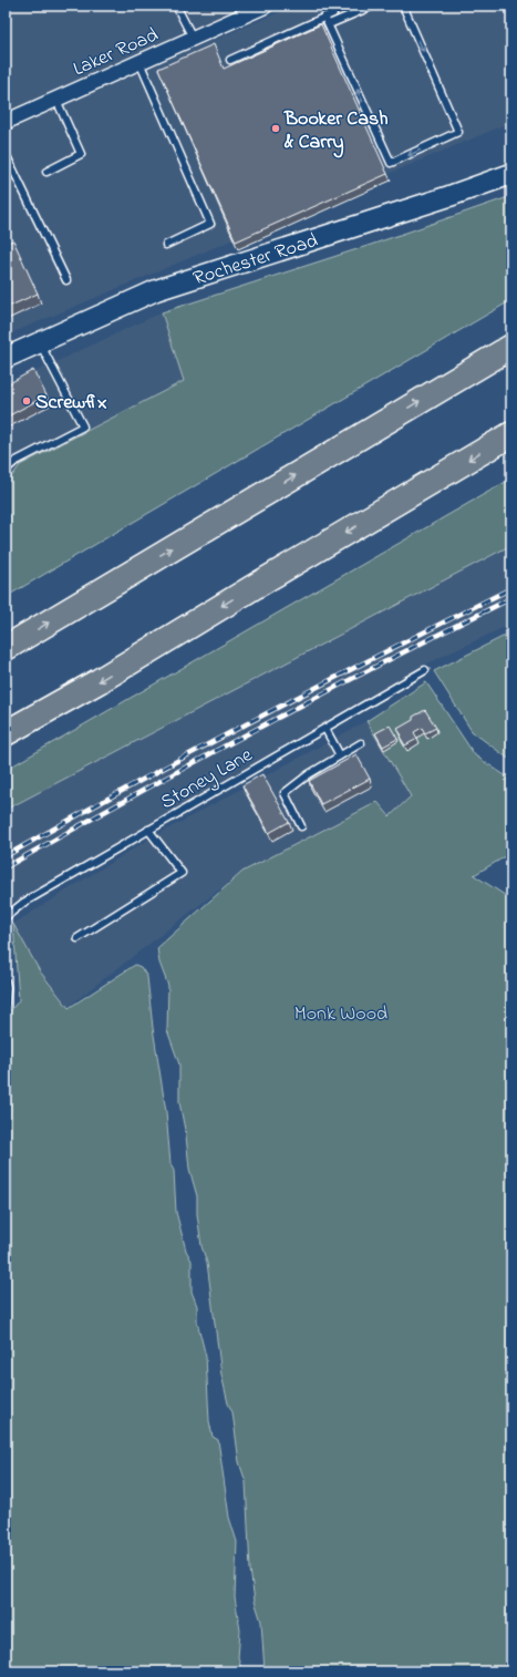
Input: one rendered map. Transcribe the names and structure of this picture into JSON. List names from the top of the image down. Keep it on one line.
{"streets":{"main road":["Rochester Road"],"street":["Laker Road"],"lane":["Stoney Lane"]},"parks":["Monk Wood"],"places":["Booker Cash & Carry","Screwfix"]}
